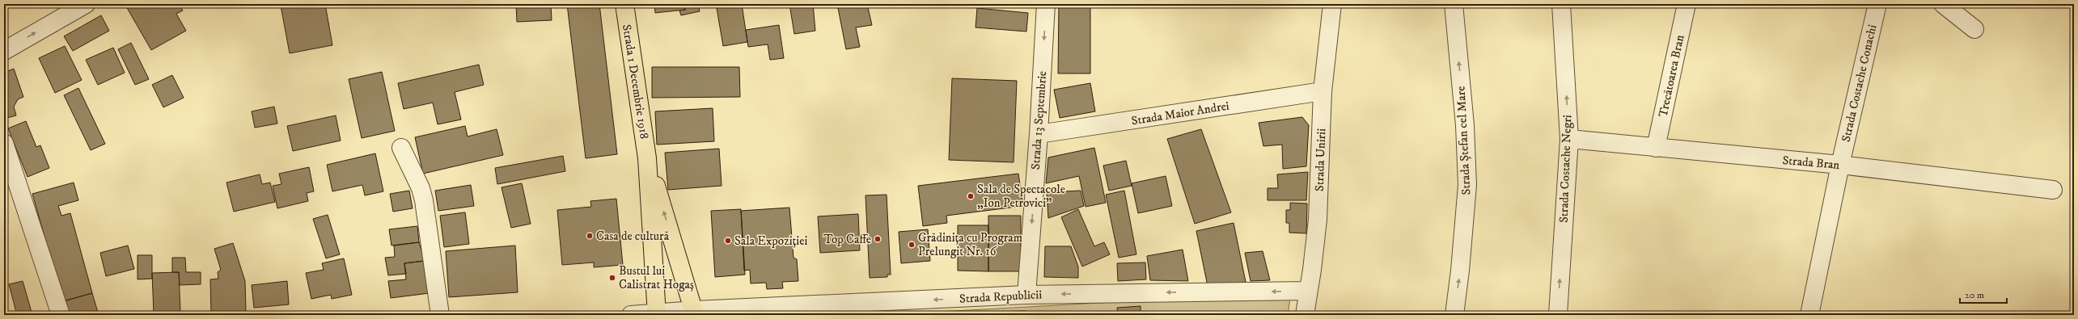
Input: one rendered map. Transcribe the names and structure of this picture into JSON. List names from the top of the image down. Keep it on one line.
{"streets":{"main road":["Strada 1 Decembrie 1918"],"street":["Trecătoarea Bran","Strada Costache Conachi","Strada Maior Andrei","Strada 13 Septembrie","Strada Ștefan cel Mare","Strada Unirii","Strada Bran","Strada Costache Negri","Strada Republicii"]},"crossings":[["Trecătoarea Bran","Strada Bran"],["Strada 1 Decembrie 1918","Strada Republicii"],["Strada Costache Conachi","Strada Bran"],["Strada Maior Andrei","Strada 13 Septembrie"],["Strada Maior Andrei","Strada Unirii"],["Strada 13 Septembrie","Strada Republicii"],["Strada Unirii","Strada Republicii"],["Strada Bran","Strada Costache Negri"]],"one_way":["Strada 13 Septembrie","Strada Ștefan cel Mare","Strada Costache Negri","Strada Republicii"],"places":["Sala de Spectacole „Ion Petrovici”","Casa de cultură","Top Caffe","Sala Expoziției","Grădinița cu Program Prelungit Nr. 16","Bustul lui Calistrat Hogaș"],"scale_bar":"20 m"}
